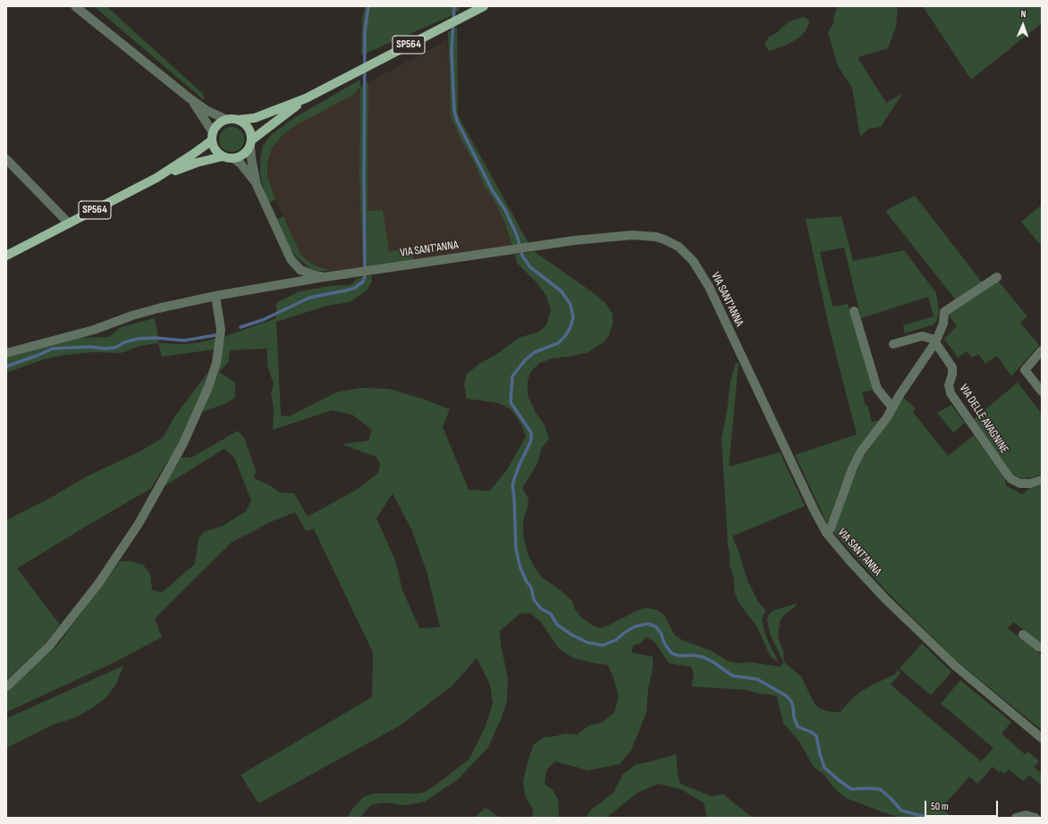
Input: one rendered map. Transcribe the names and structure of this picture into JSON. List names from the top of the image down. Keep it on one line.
{"streets":{"main road":["SP564"],"street":["VIA SANT'ANNA","VIA DELLE AVAGNINE"]},"crossings":[["SP564","VIA SANT'ANNA"]],"scale_bar":"50 m","north":"top"}
